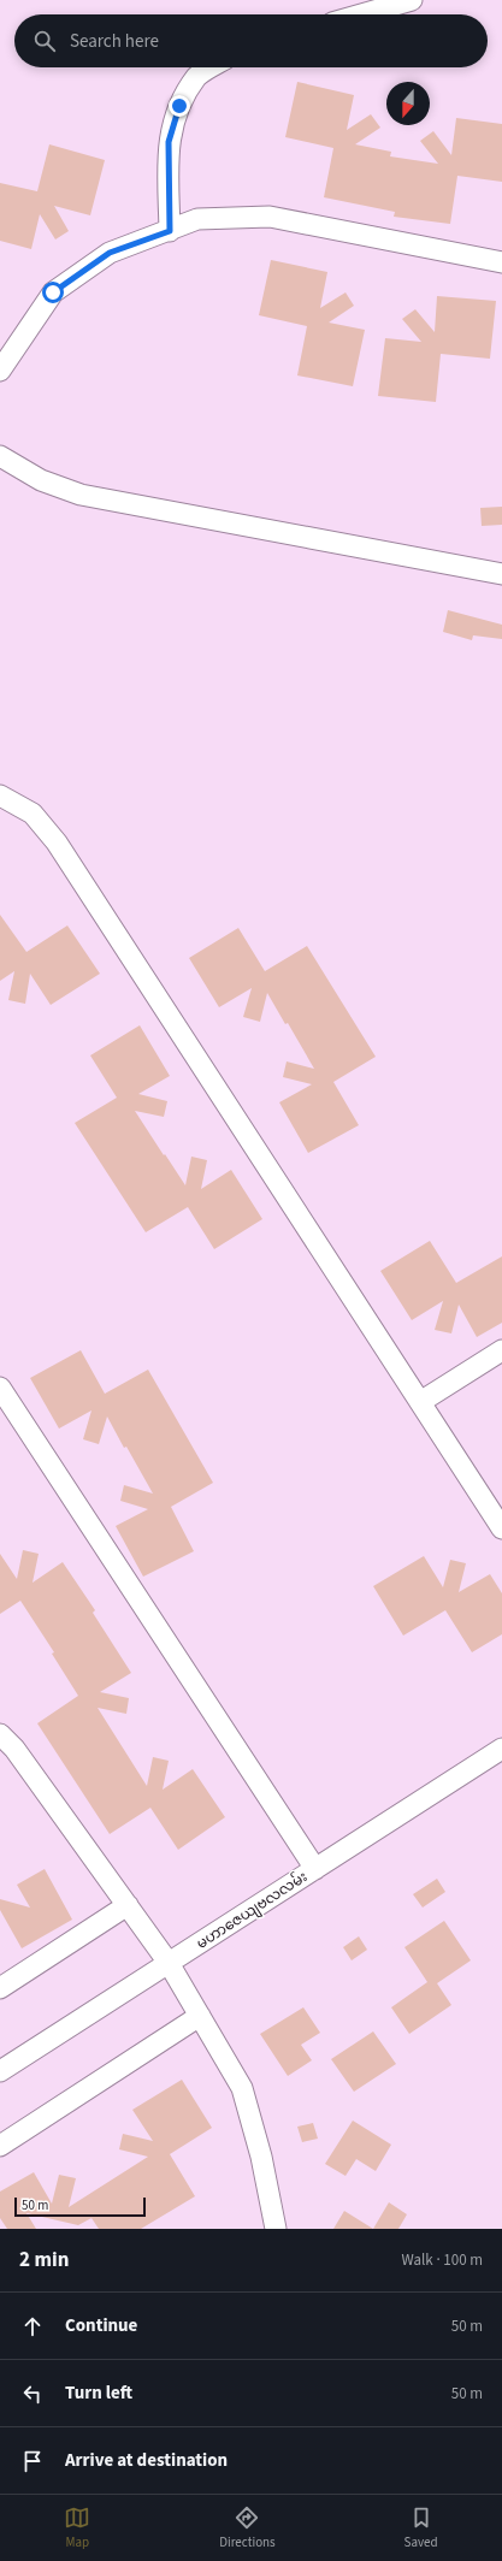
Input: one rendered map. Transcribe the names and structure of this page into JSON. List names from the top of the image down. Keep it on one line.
{"streets":{"street":["မဟာဇေယျဗလလမ်း"]},"scale_bar":"50 m","north":"bottom","page":{"search":"Search here","scale":"50 m","heading":["2 min","Walk · 100 m"],"list":[["Continue","50 m"],["Turn left","50 m"],"Arrive at destination"],"nav":["Map","Directions","Saved"]}}
